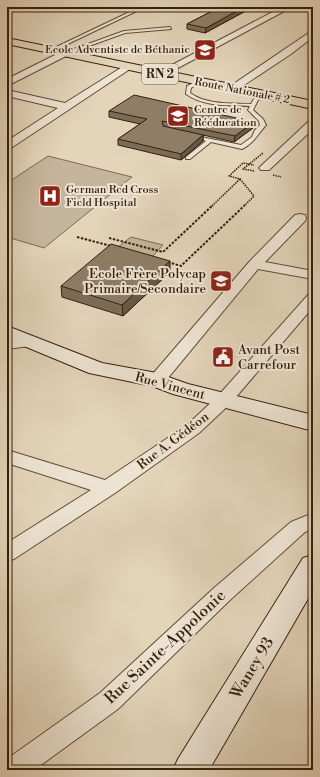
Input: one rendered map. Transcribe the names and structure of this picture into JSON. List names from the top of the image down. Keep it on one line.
{"streets":{"main road":["RN 2","Route Nationale # 2"],"street":["Rue Vincent","Rue A. Gédéon","Rue Sainte-Appolonie","Waney 93"]},"crossings":[["Rue Vincent","Rue A. Gédéon"]],"places":{"school or university":["Ecole Adventiste de Béthanie","Centre de Rééducation","Ecole Frère Polycap Primaire/Secondaire"],"hospital":["German Red Cross Field Hospital"],"public building":["Avant Post Carrefour"]}}
